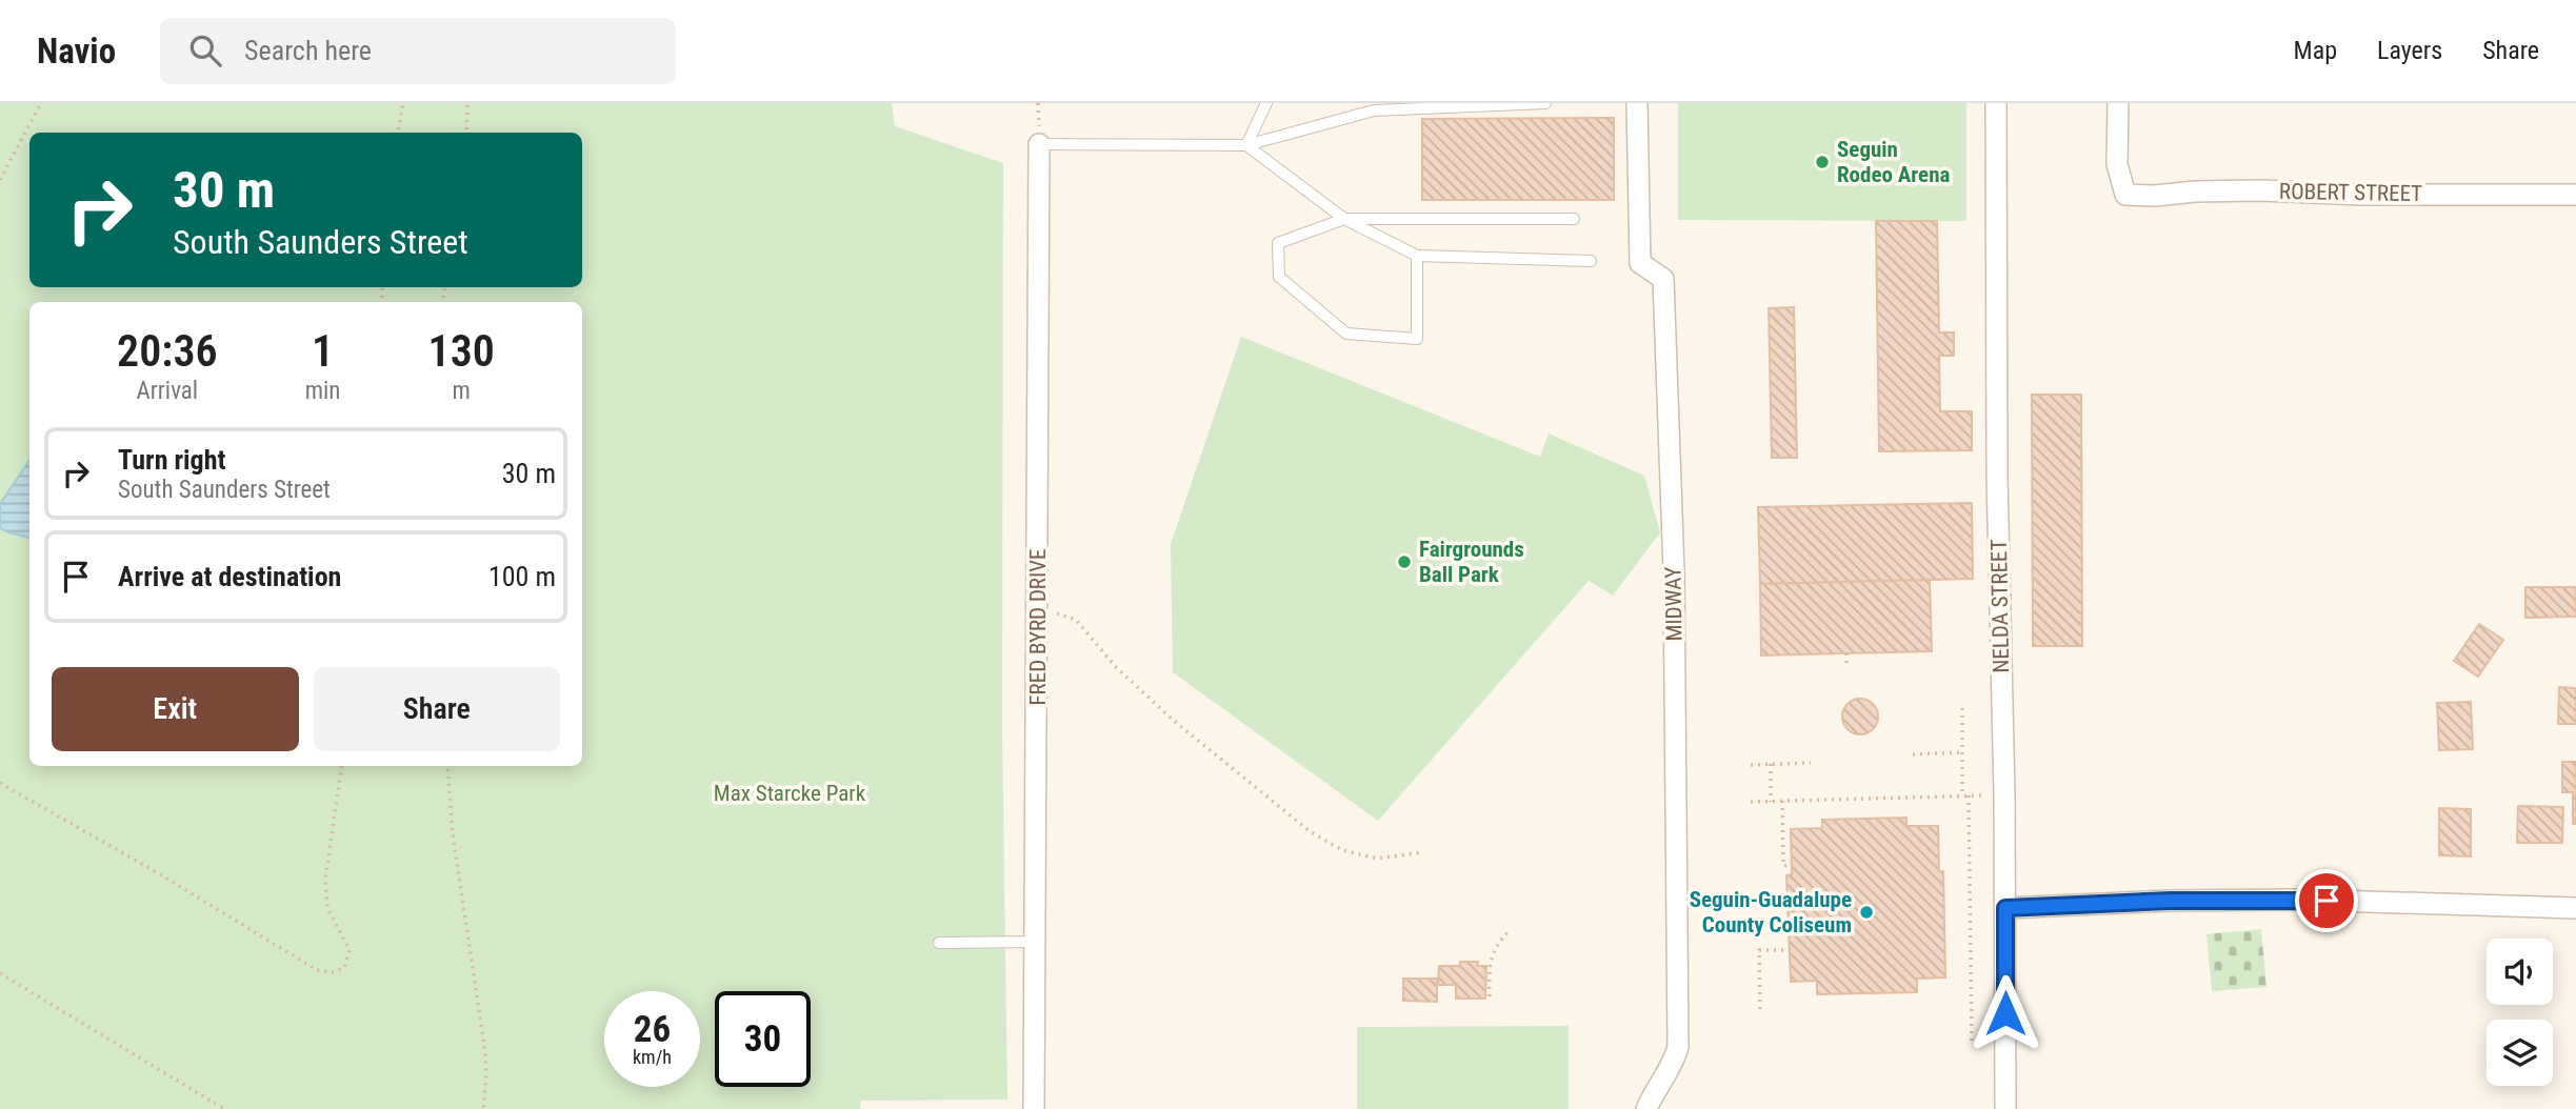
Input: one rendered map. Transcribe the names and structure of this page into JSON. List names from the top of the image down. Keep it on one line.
{"streets":{"street":["ROBERT STREET","MIDWAY","NELDA STREET","FRED BYRD DRIVE"]},"parks":["Max Starcke Park"],"places":["Seguin Rodeo Arena","Fairgrounds Ball Park","Seguin-Guadalupe County Coliseum"],"page":{"header":"Navio","search":"Search here","nav":["Map","Layers","Share"],"turn":["30 m","South Saunders Street"],"eta":["20:36","Arrival","1","min","130","m"],"list":[{"name":"Turn right","note":"South Saunders Street","value":"30 m"},{"name":"Arrive at destination","value":"100 m"}],"buttons":["Exit","Share"],"speed":"26 km/h","limit":"30"}}
